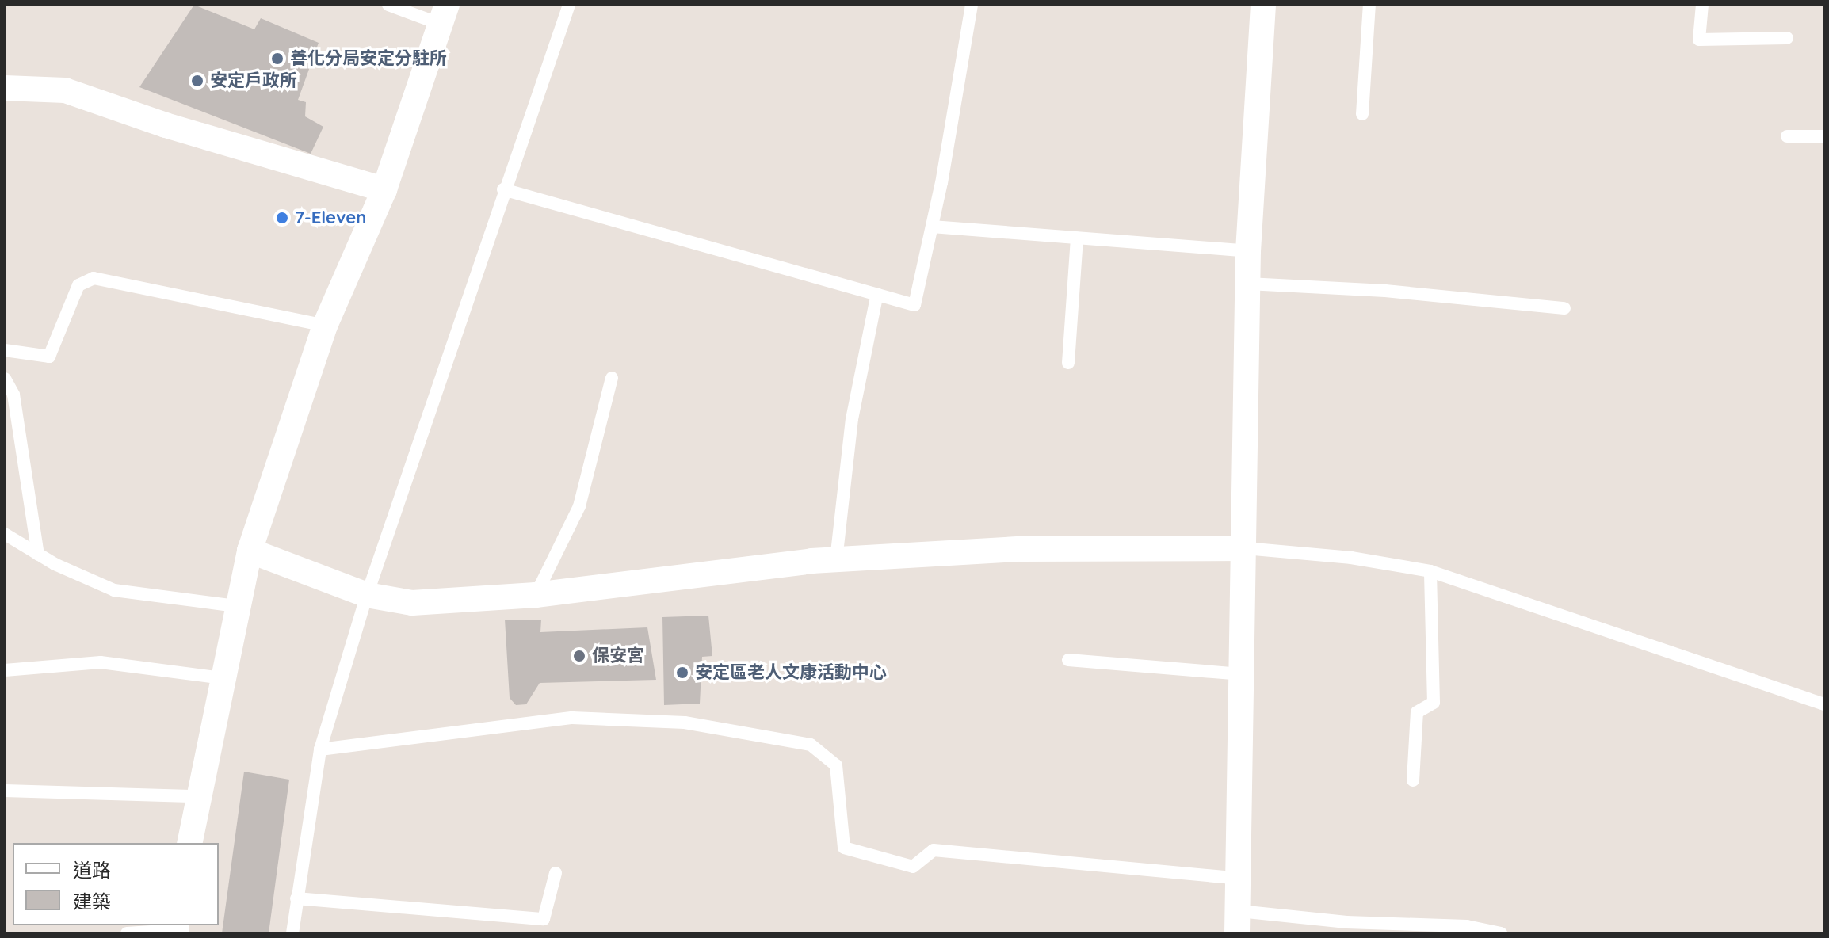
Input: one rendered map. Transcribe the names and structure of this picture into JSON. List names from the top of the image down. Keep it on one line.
{"places":["善化分局安定分駐所","安定戶政所","7-Eleven","保安宮","安定區老人文康活動中心"],"legend":["道路","建築"]}
